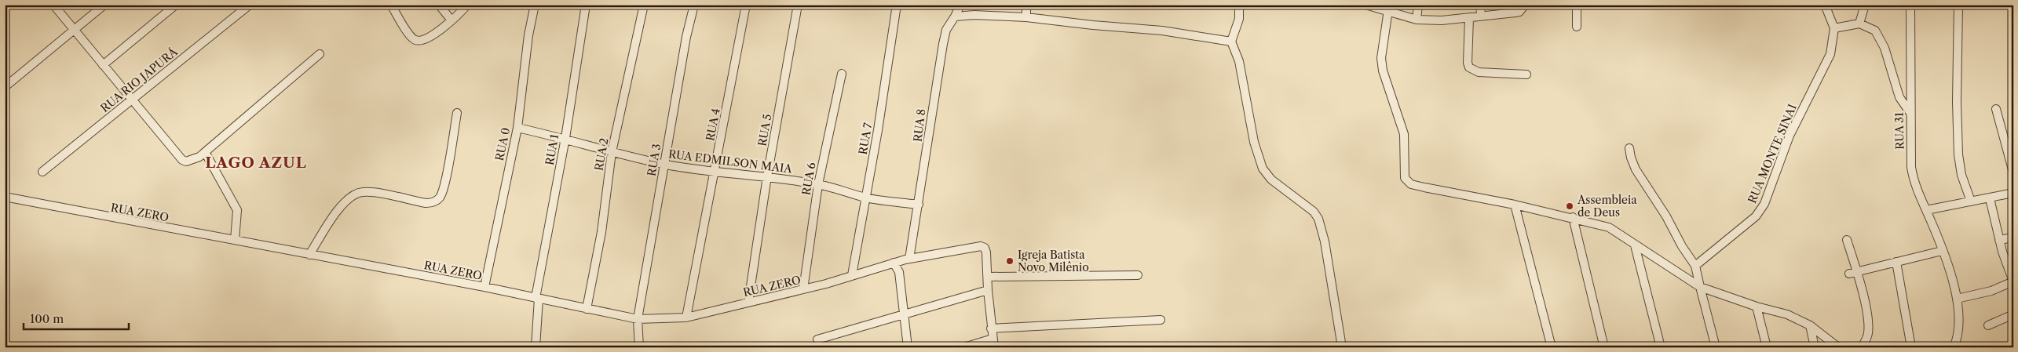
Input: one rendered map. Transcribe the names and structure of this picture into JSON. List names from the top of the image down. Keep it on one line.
{"streets":{"street":["RUA RIO JAPURÁ","RUA 4","RUA 8","RUA 5","RUA 31","RUA 7","RUA 0","RUA 1","RUA MONTE SINAI","RUA 2","RUA 3","RUA EDMILSON MAIA","RUA 6","RUA ZERO"]},"crossings":[["RUA 4","RUA EDMILSON MAIA"],["RUA 4","RUA ZERO"],["RUA 8","RUA EDMILSON MAIA"],["RUA 8","RUA ZERO"],["RUA 5","RUA EDMILSON MAIA"],["RUA 5","RUA ZERO"],["RUA 7","RUA EDMILSON MAIA"],["RUA 7","RUA ZERO"],["RUA 0","RUA EDMILSON MAIA"],["RUA 0","RUA ZERO"],["RUA 1","RUA EDMILSON MAIA"],["RUA 1","RUA ZERO"],["RUA 2","RUA EDMILSON MAIA"],["RUA 2","RUA ZERO"],["RUA 3","RUA EDMILSON MAIA"],["RUA 3","RUA ZERO"],["RUA EDMILSON MAIA","RUA 6"],["RUA 6","RUA ZERO"]],"districts":["LAGO AZUL"],"places":["Assembleia de Deus","Igreja Batista Novo Milênio"],"scale_bar":"100 m"}
